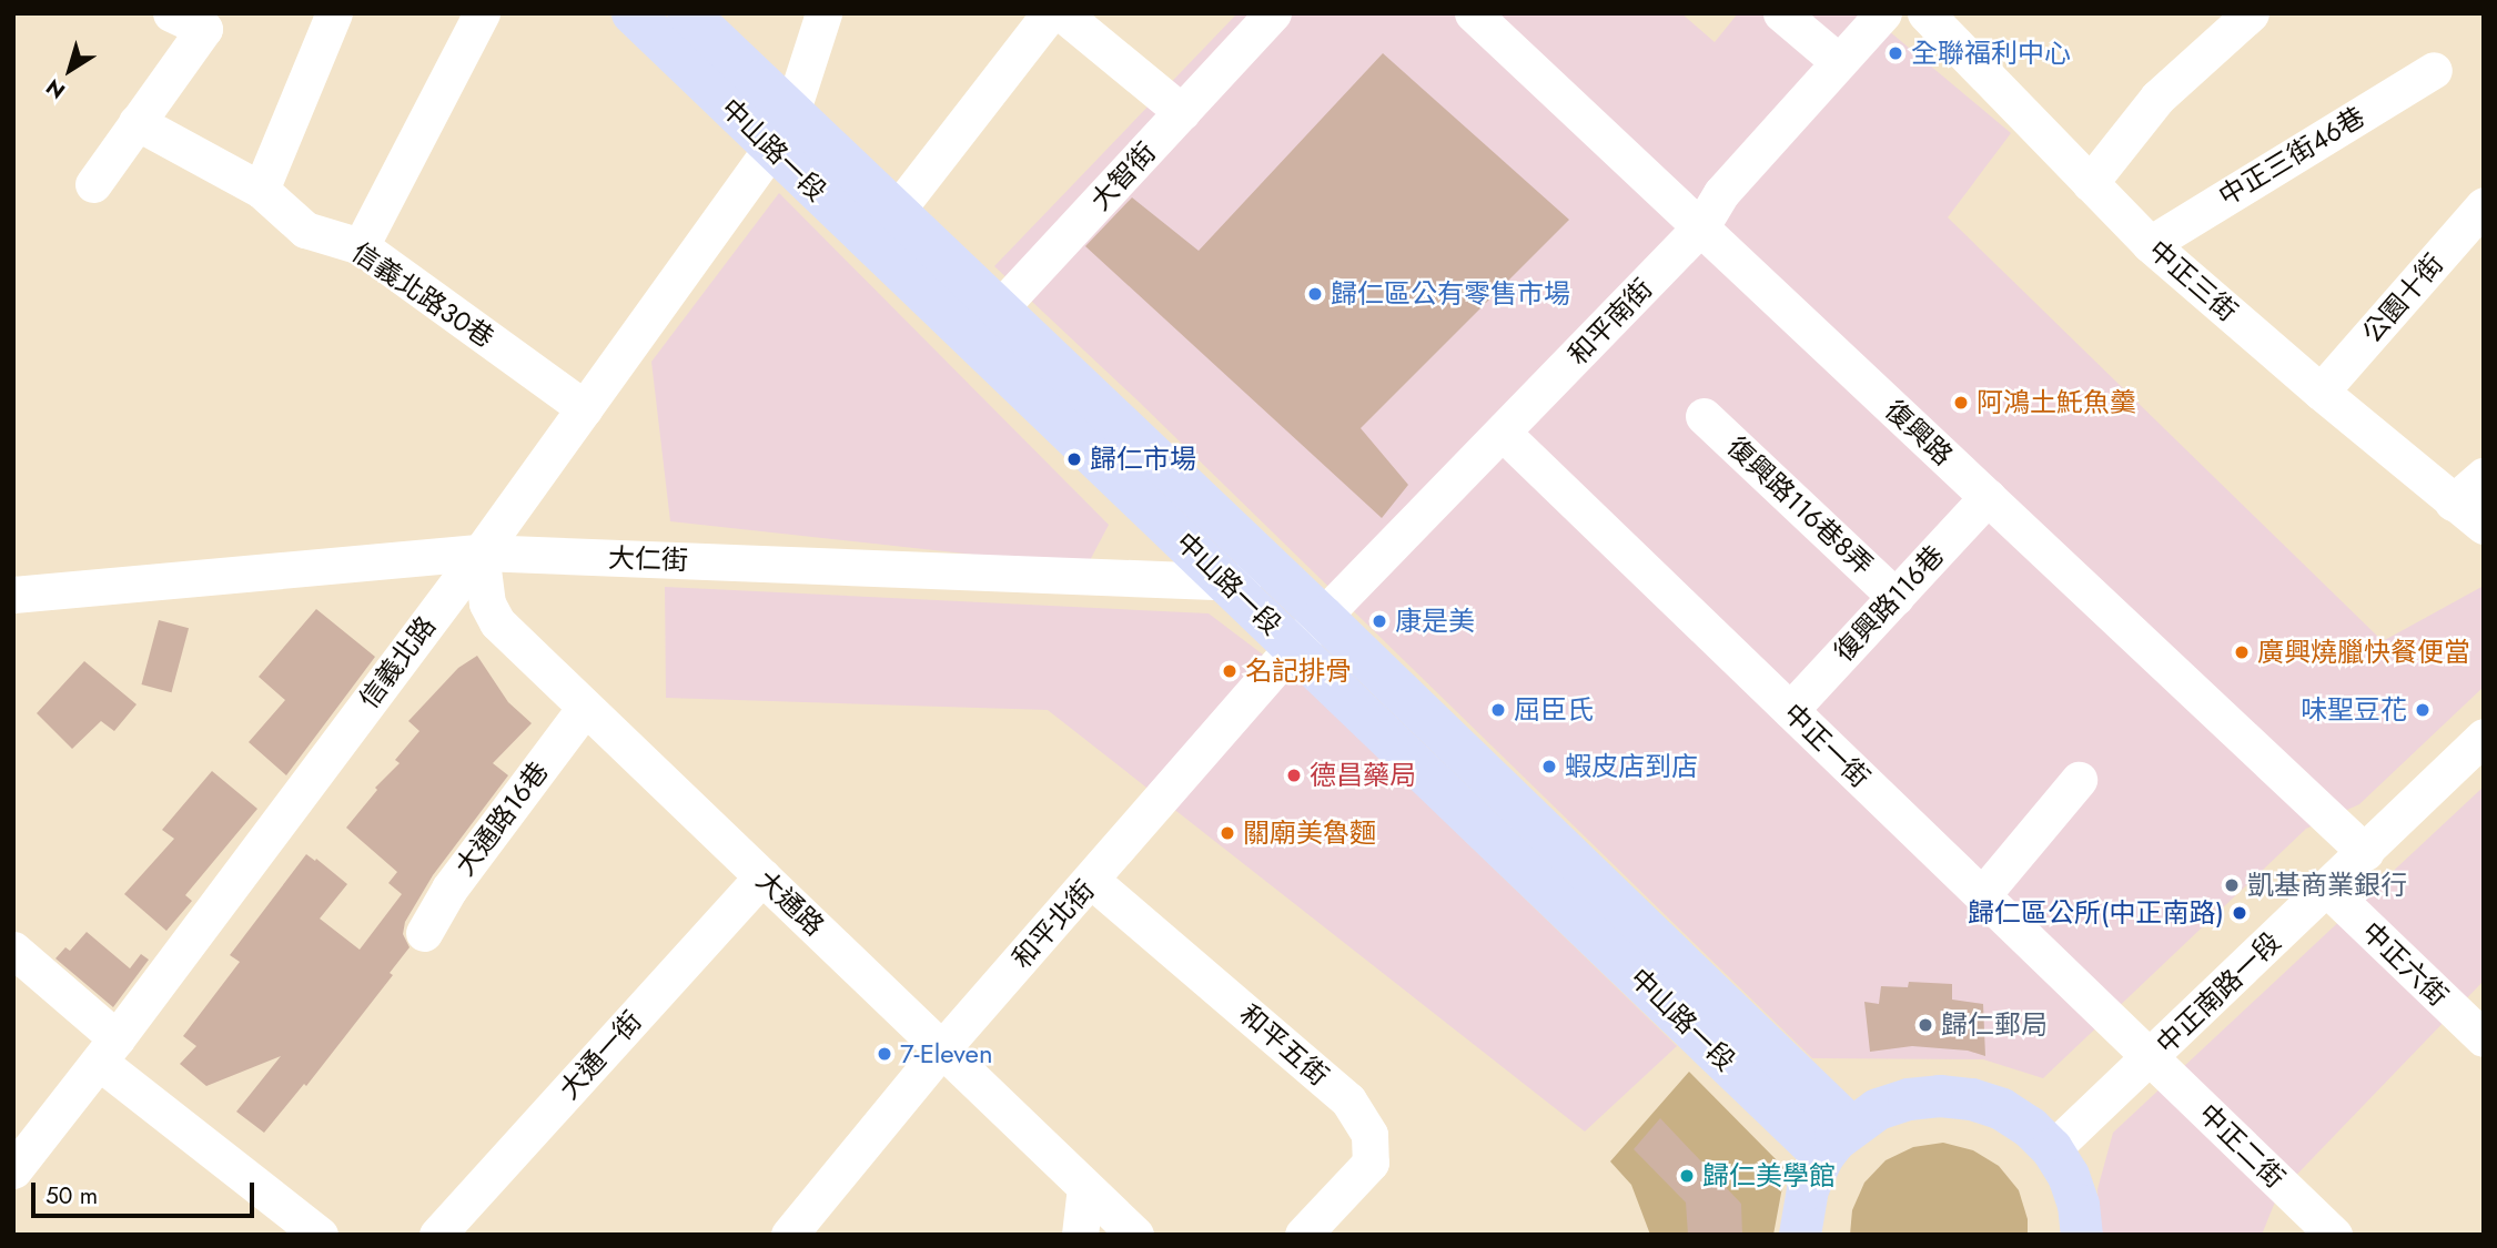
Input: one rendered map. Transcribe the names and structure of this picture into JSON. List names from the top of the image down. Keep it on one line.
{"streets":{"main road":["中山路一段"],"street":["中正三街46巷","大智街","中正三街","信義北路30巷","公園十街","和平南街","復興路","復興路116巷8弄","大仁街","復興路116巷","信義北路","中正一街","大通路16巷","大通路","和平北街","中正六街","中正南路一段","和平五街","大通一街","中正二街"]},"crossings":[["中山路一段","大智街"],["中山路一段","和平南街"],["中山路一段","大仁街"],["中山路一段","信義北路"],["中山路一段","和平北街"],["中正三街46巷","中正三街"],["中正三街","公園十街"],["信義北路30巷","信義北路"],["和平南街","復興路"],["和平南街","中正一街"],["和平南街","和平北街"],["復興路","復興路116巷"],["復興路","中正南路一段"],["復興路116巷8弄","復興路116巷"],["大仁街","信義北路"],["大仁街","大通路"],["復興路116巷","中正一街"],["信義北路","大通路"],["中正一街","中正南路一段"],["中正一街","中正二街"],["大通路16巷","大通路"],["大通路","和平北街"],["大通路","大通一街"],["和平北街","和平五街"],["中正六街","中正南路一段"],["中正南路一段","中正二街"]],"places":["全聯福利中心","歸仁區公有零售市場","阿鴻土魠魚羹","歸仁市場","康是美","廣興燒臘快餐便當","名記排骨","屈臣氏","味聖豆花","蝦皮店到店","德昌藥局","關廟美魯麵","凱基商業銀行","歸仁區公所(中正南路)","歸仁郵局","7-Eleven","歸仁美學館"],"scale_bar":"50 m","north":"bottom left"}
